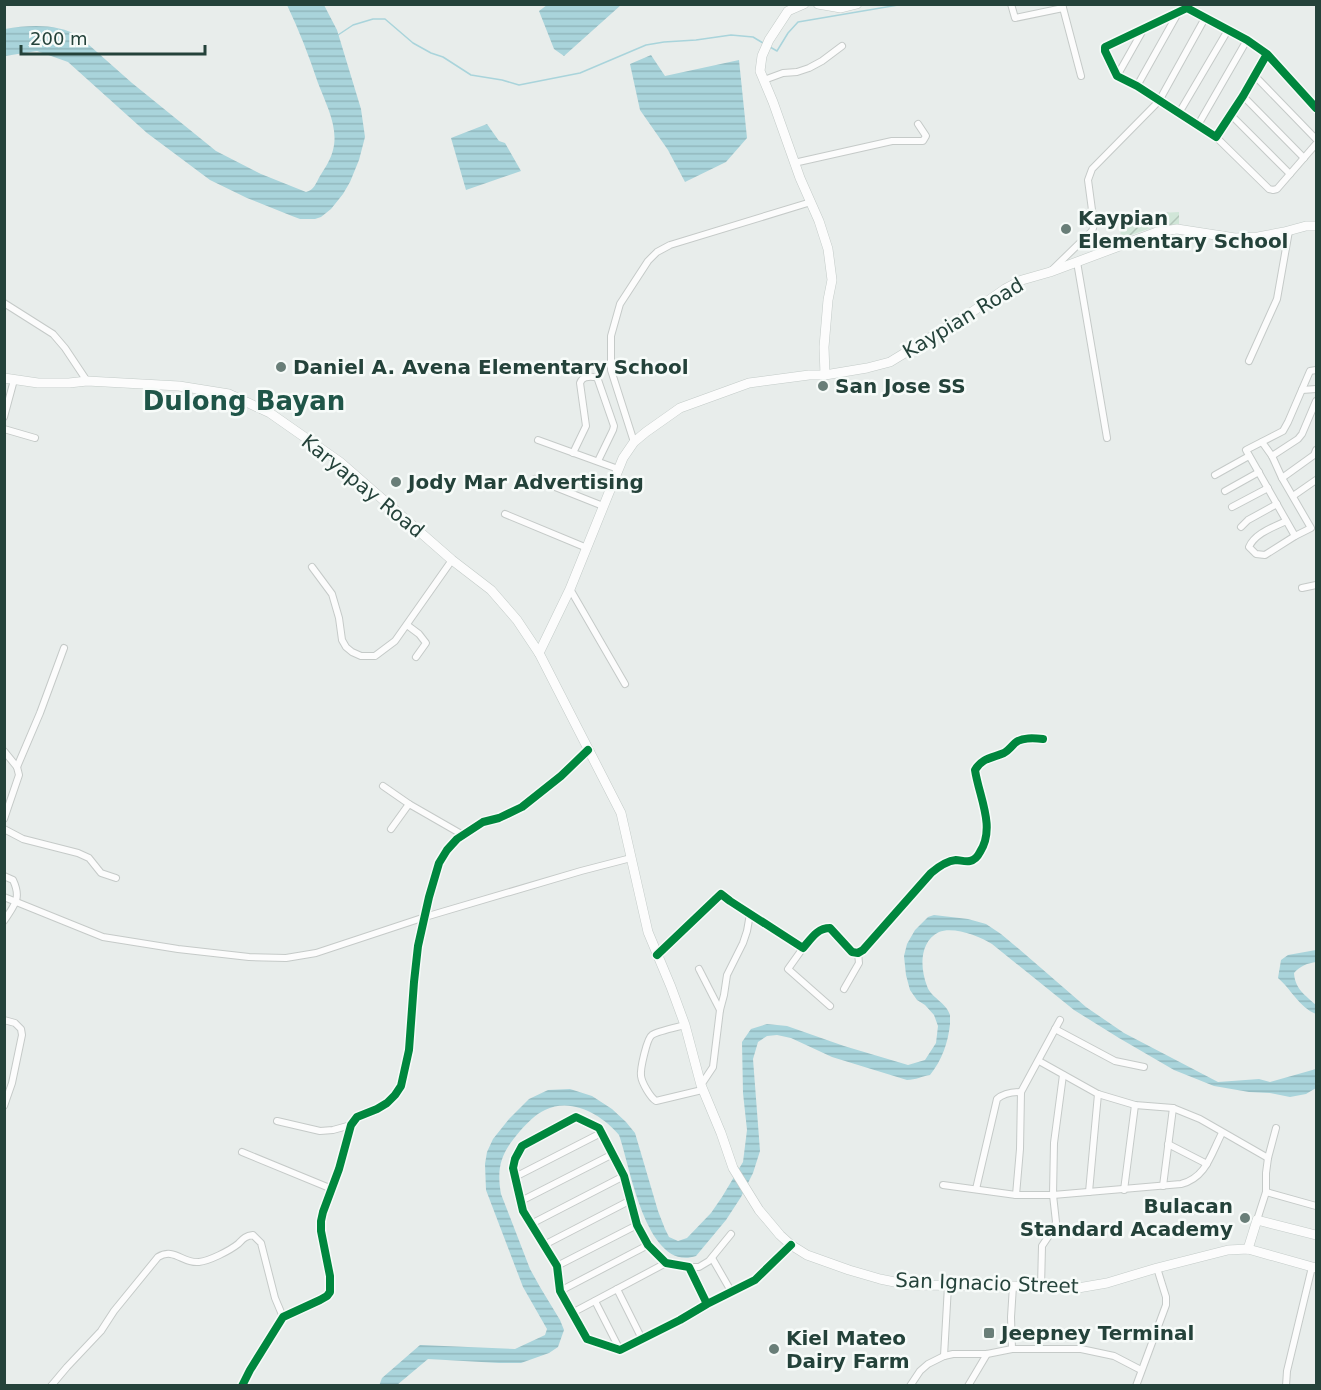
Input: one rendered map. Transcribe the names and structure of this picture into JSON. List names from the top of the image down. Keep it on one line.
{"streets":{"main road":["Kaypian Road","Karyapay Road","San Ignacio Street"]},"crossings":[["Kaypian Road","Karyapay Road"],["Karyapay Road","San Ignacio Street"]],"districts":["Dulong Bayan"],"places":{"other":["Kaypian Elementary School","Daniel A. Avena Elementary School","San Jose SS","Jody Mar Advertising","Bulacan Standard Academy","Kiel Mateo Dairy Farm"],"transit":["Jeepney Terminal"]},"scale_bar":"200 m"}
